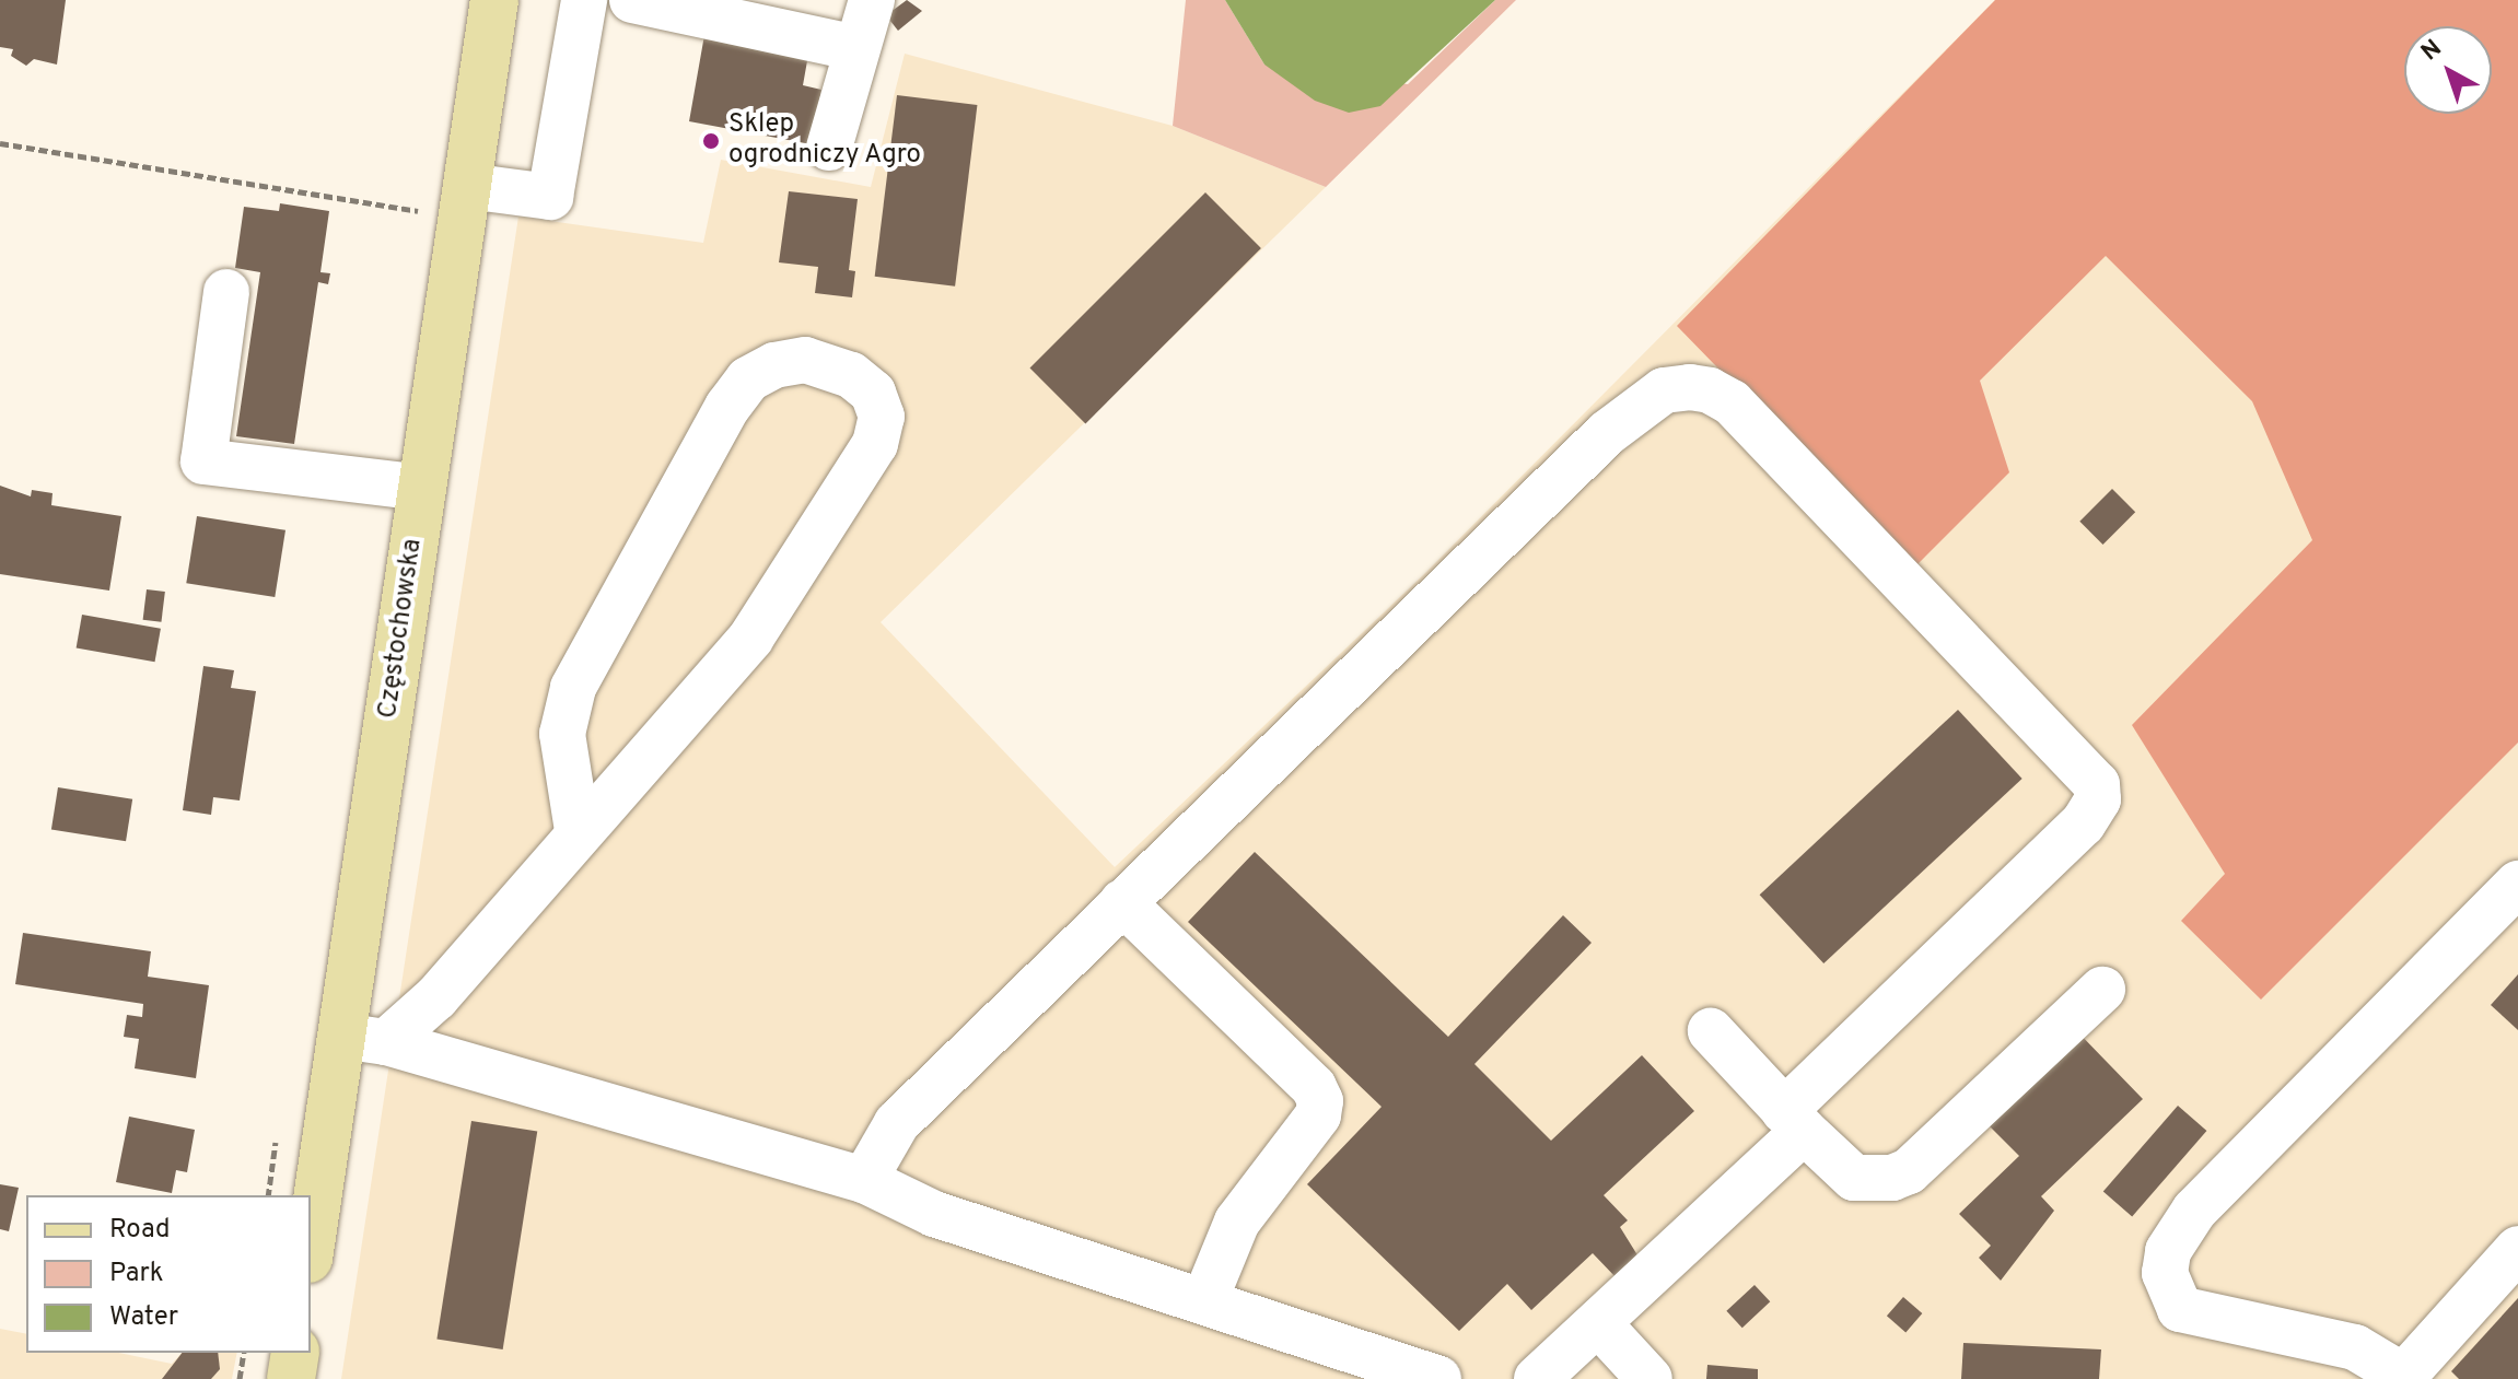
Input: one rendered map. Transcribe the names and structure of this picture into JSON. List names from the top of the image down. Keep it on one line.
{"streets":{"main road":["Częstochowska"]},"places":["Sklep ogrodniczy Agro"],"legend":["Road","Park","Water"],"north":"top left"}
